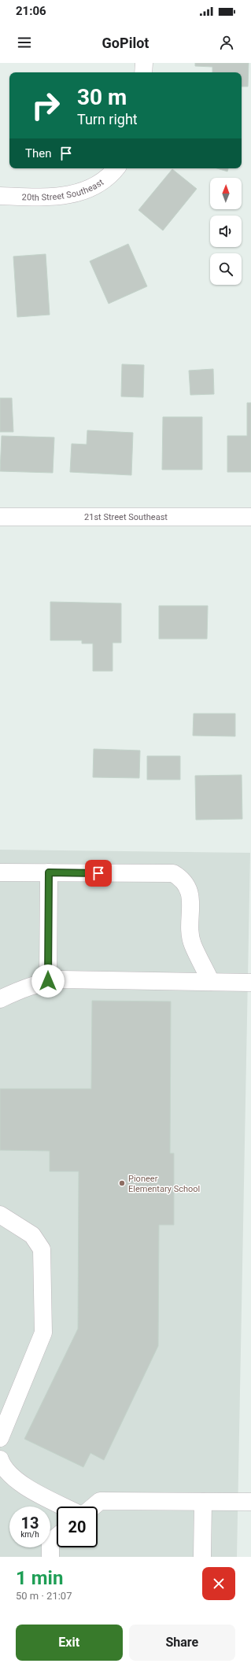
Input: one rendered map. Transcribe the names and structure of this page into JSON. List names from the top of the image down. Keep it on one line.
{"streets":{"street":["20th Street Southeast","21st Street Southeast"]},"places":["Pioneer Elementary School"],"north":"top","page":{"status":"21:06","header":"GoPilot","turn":["30 m","Turn right"],"then":"Then","speed":"13 km/h","limit":"20","heading":["1 min","50 m · 21:07"],"buttons":["Exit","Share"]}}
